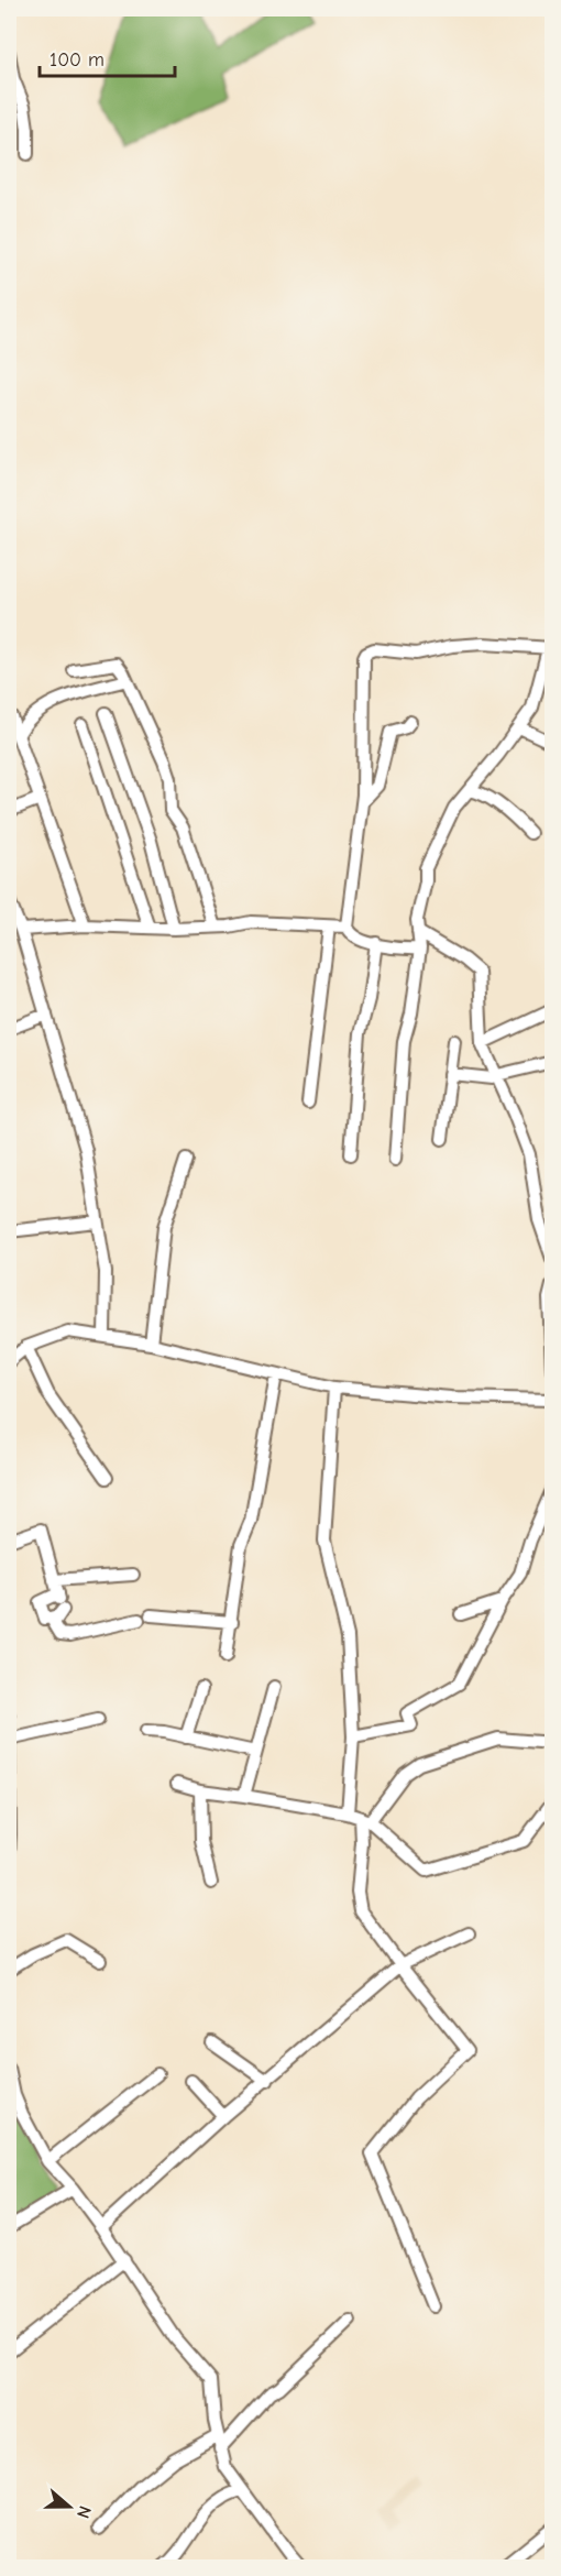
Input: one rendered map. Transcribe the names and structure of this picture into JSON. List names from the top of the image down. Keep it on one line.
{"scale_bar":"100 m","north":"right"}
